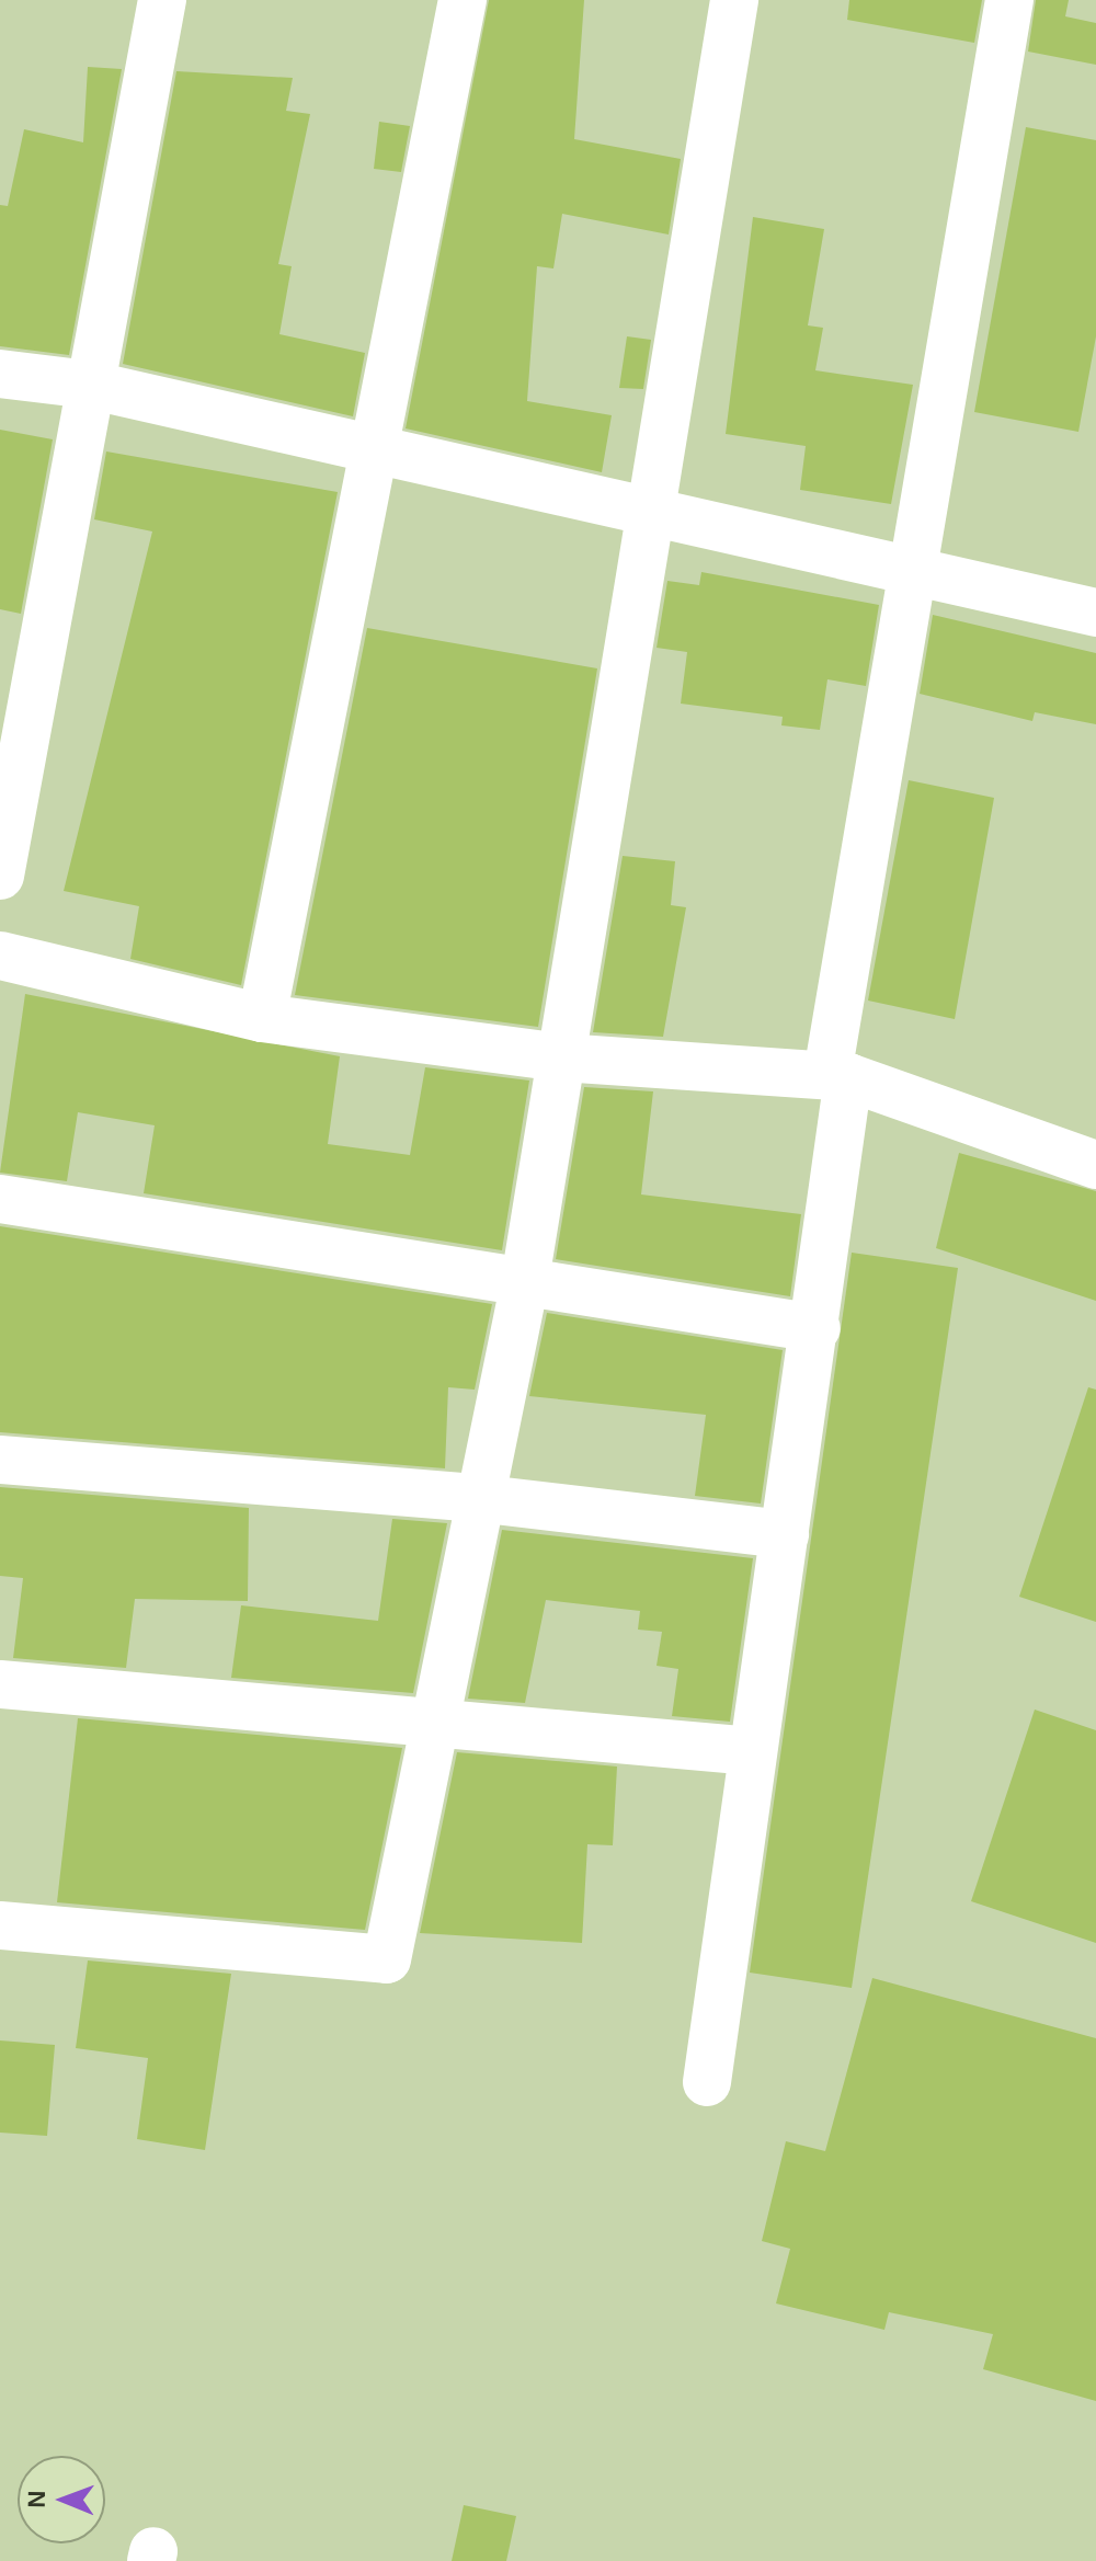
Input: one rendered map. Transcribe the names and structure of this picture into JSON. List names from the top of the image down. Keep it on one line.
{"north":"left"}
